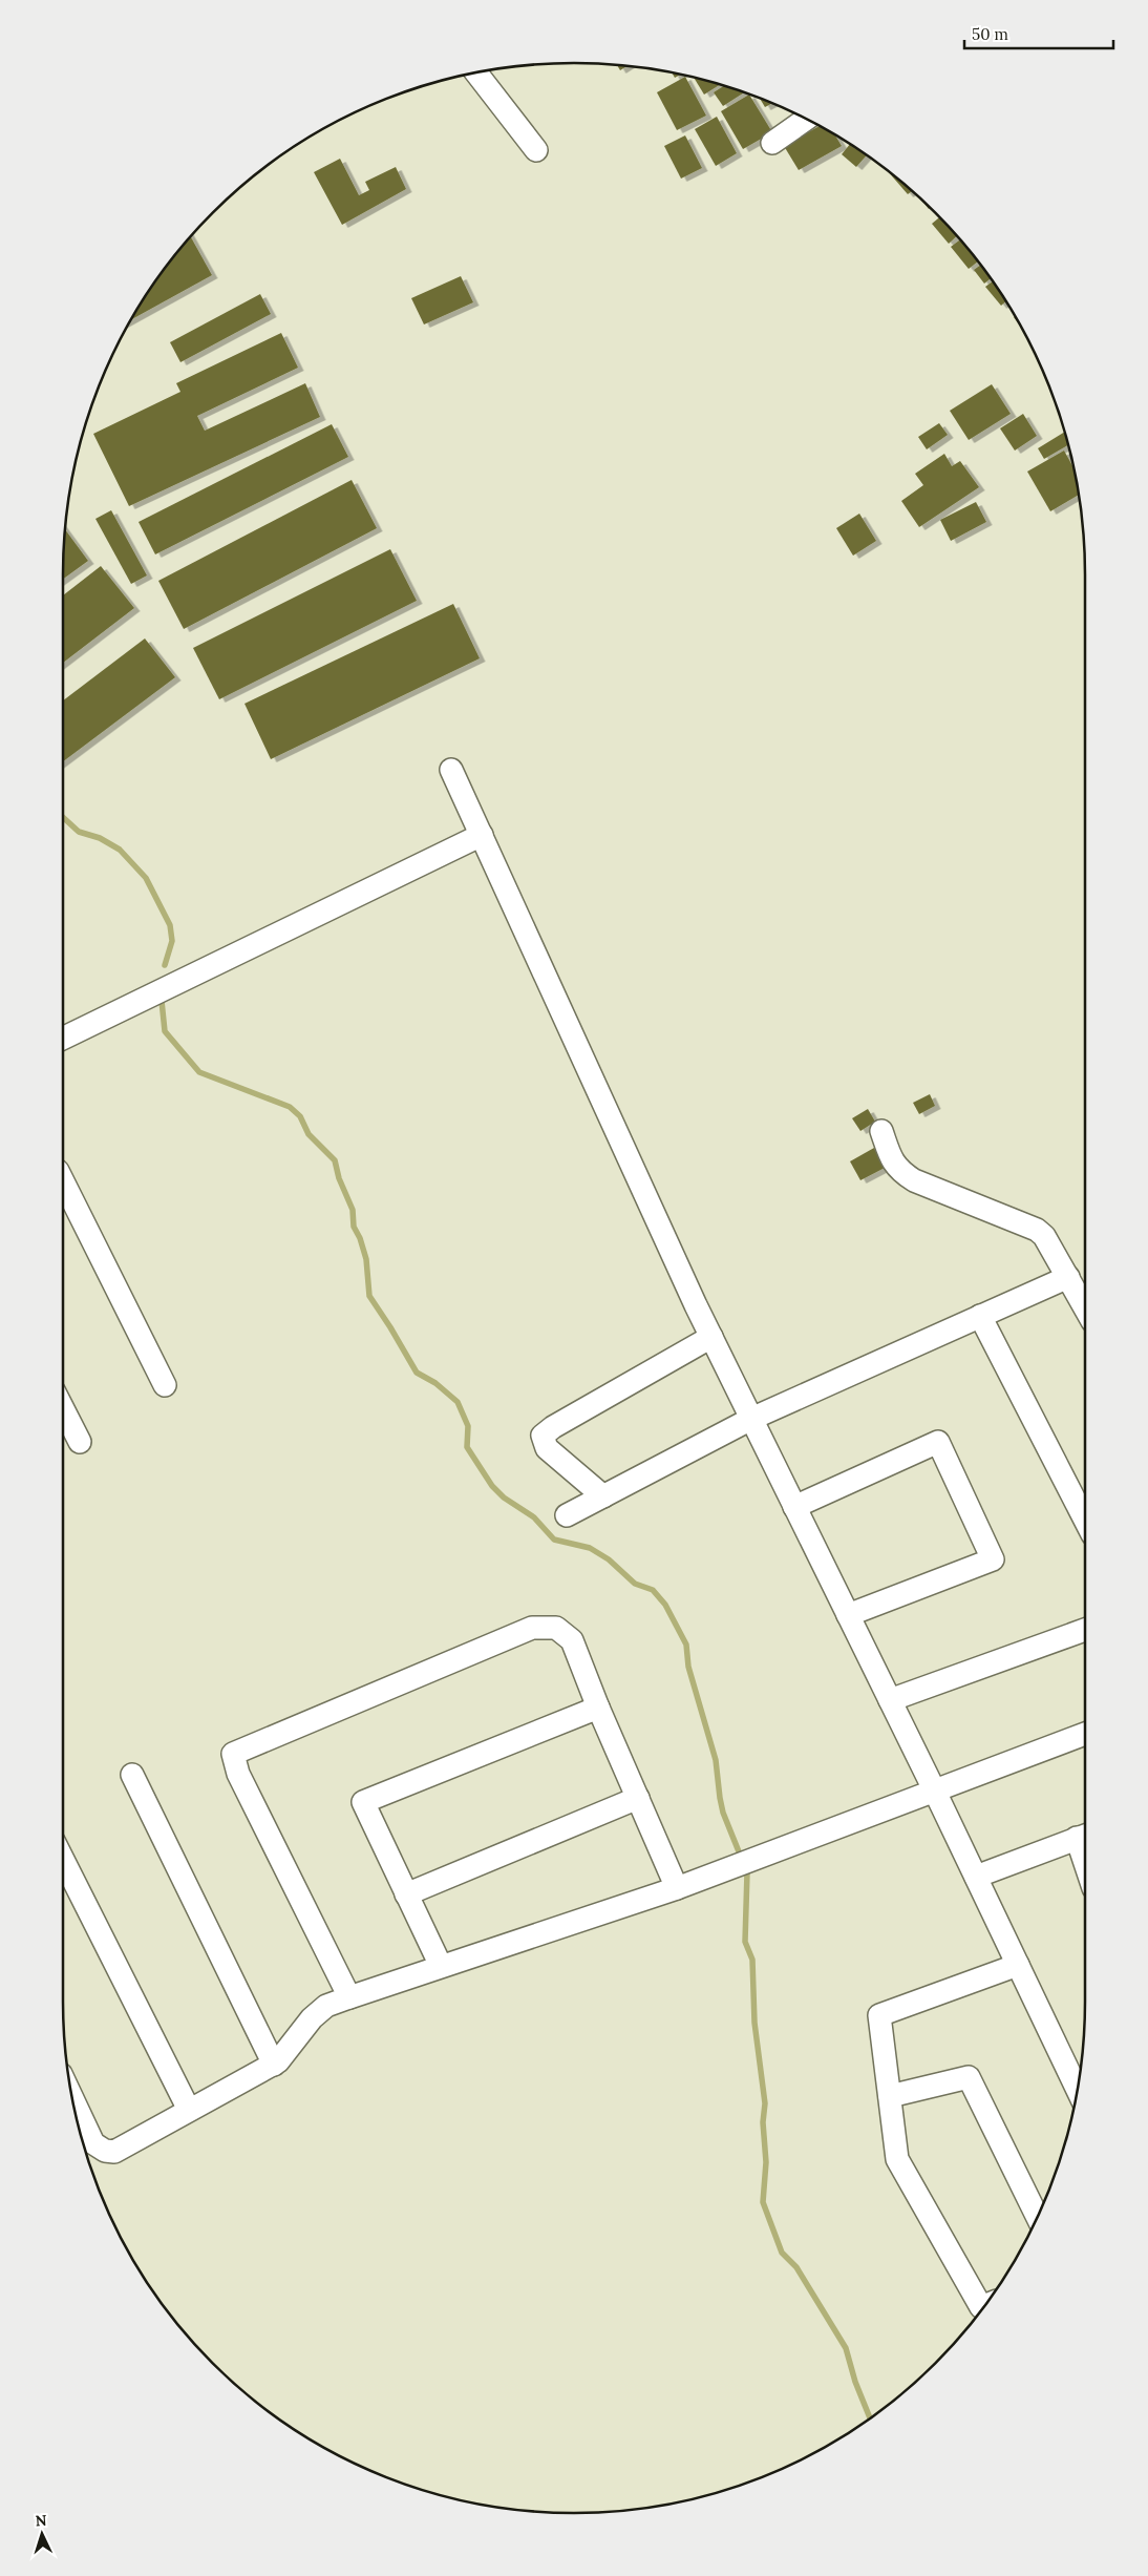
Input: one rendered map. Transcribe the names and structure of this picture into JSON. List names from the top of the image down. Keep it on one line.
{"scale_bar":"50 m","north":"top"}
